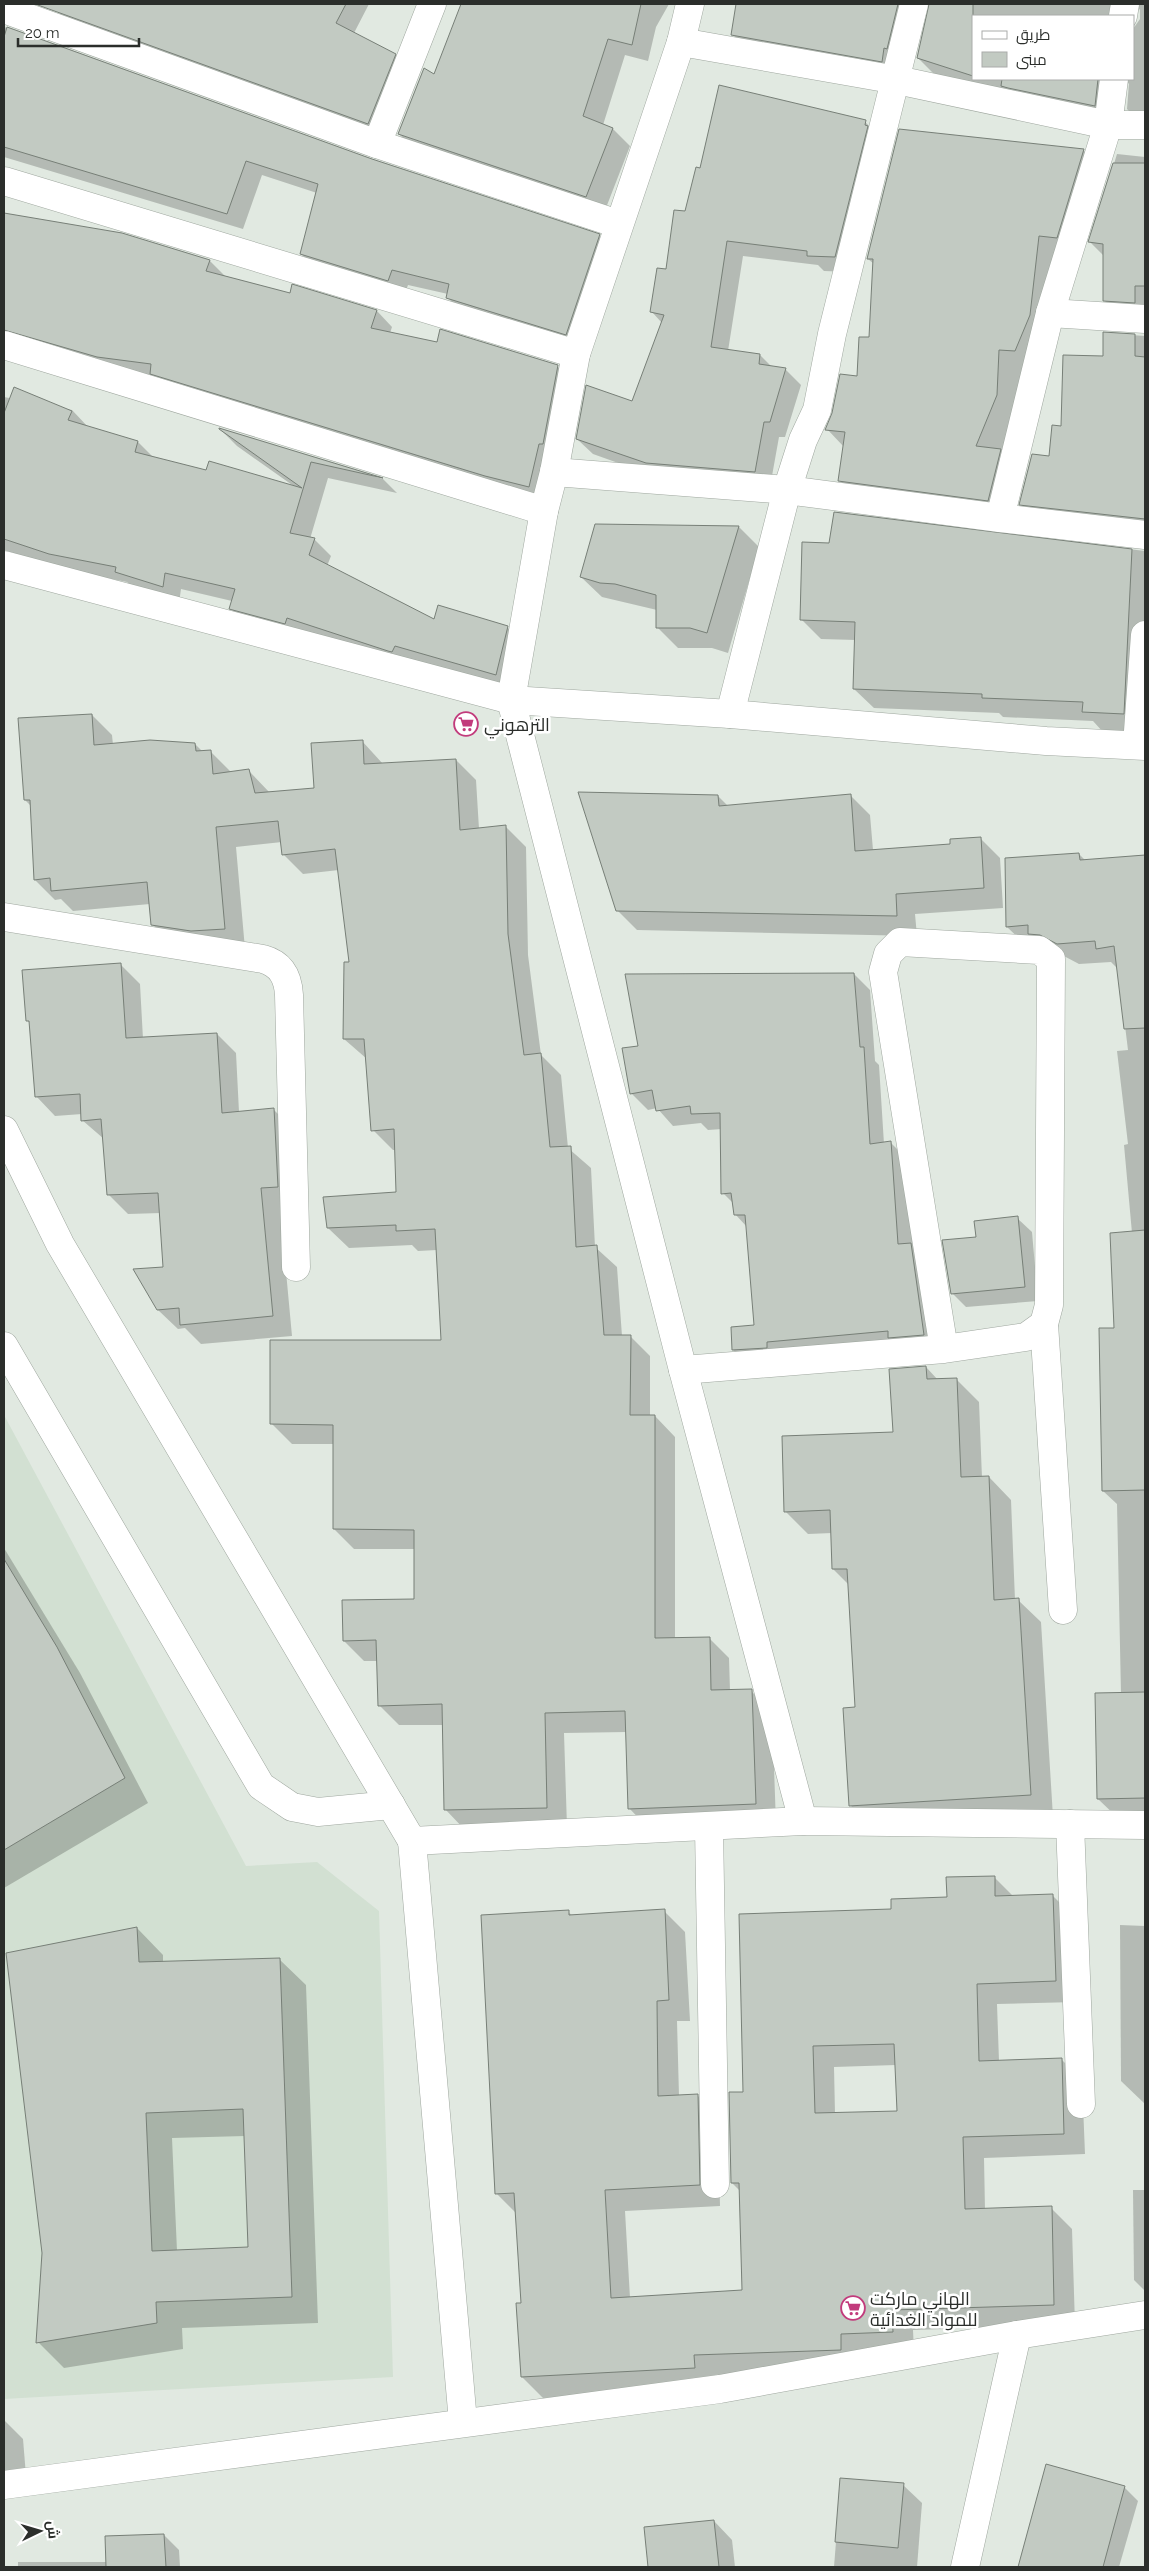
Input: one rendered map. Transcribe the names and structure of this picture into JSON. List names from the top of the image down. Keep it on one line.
{"places":{"supermarket":["الترهوني","الهاني ماركت للمواد الغدائية"]},"legend":["طريق","مبنى"],"scale_bar":"20 m","north":"right"}
